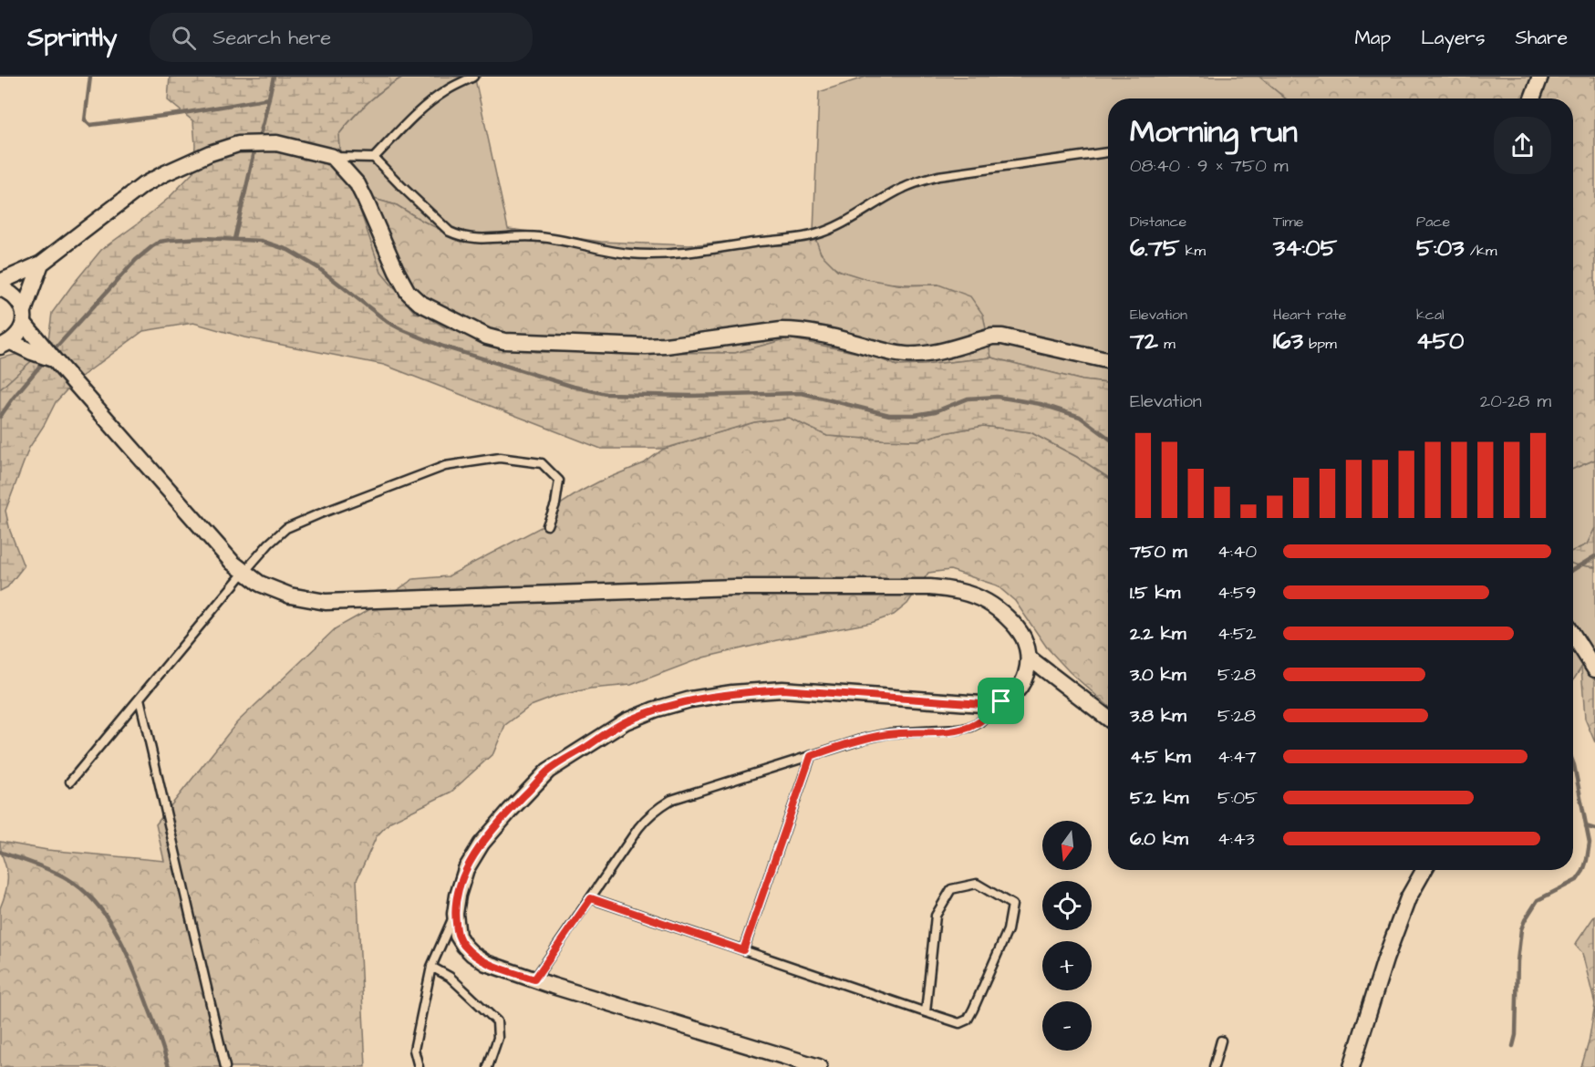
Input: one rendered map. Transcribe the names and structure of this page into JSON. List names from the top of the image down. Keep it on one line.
{"north":"bottom","page":{"header":"Sprintly","search":"Search here","nav":["Map","Layers","Share"],"heading":["Morning run","08:40 · 9 × 750 m"],"stats":[["Distance","6.75 km"],["Time","34:05"],["Pace","5:03 /km"],["Elevation","72 m"],["Heart rate","163 bpm"],["kcal","450"]],"chart":["Elevation","20–28 m"],"list":[{"name":"750 m","note":"4:40"},{"name":"1.5 km","note":"4:59"},{"name":"2.2 km","note":"4:52"},{"name":"3.0 km","note":"5:28"},{"name":"3.8 km","note":"5:28"},{"name":"4.5 km","note":"4:47"},{"name":"5.2 km","note":"5:05"},{"name":"6.0 km","note":"4:43"}],"map_buttons":["+","−"]}}
